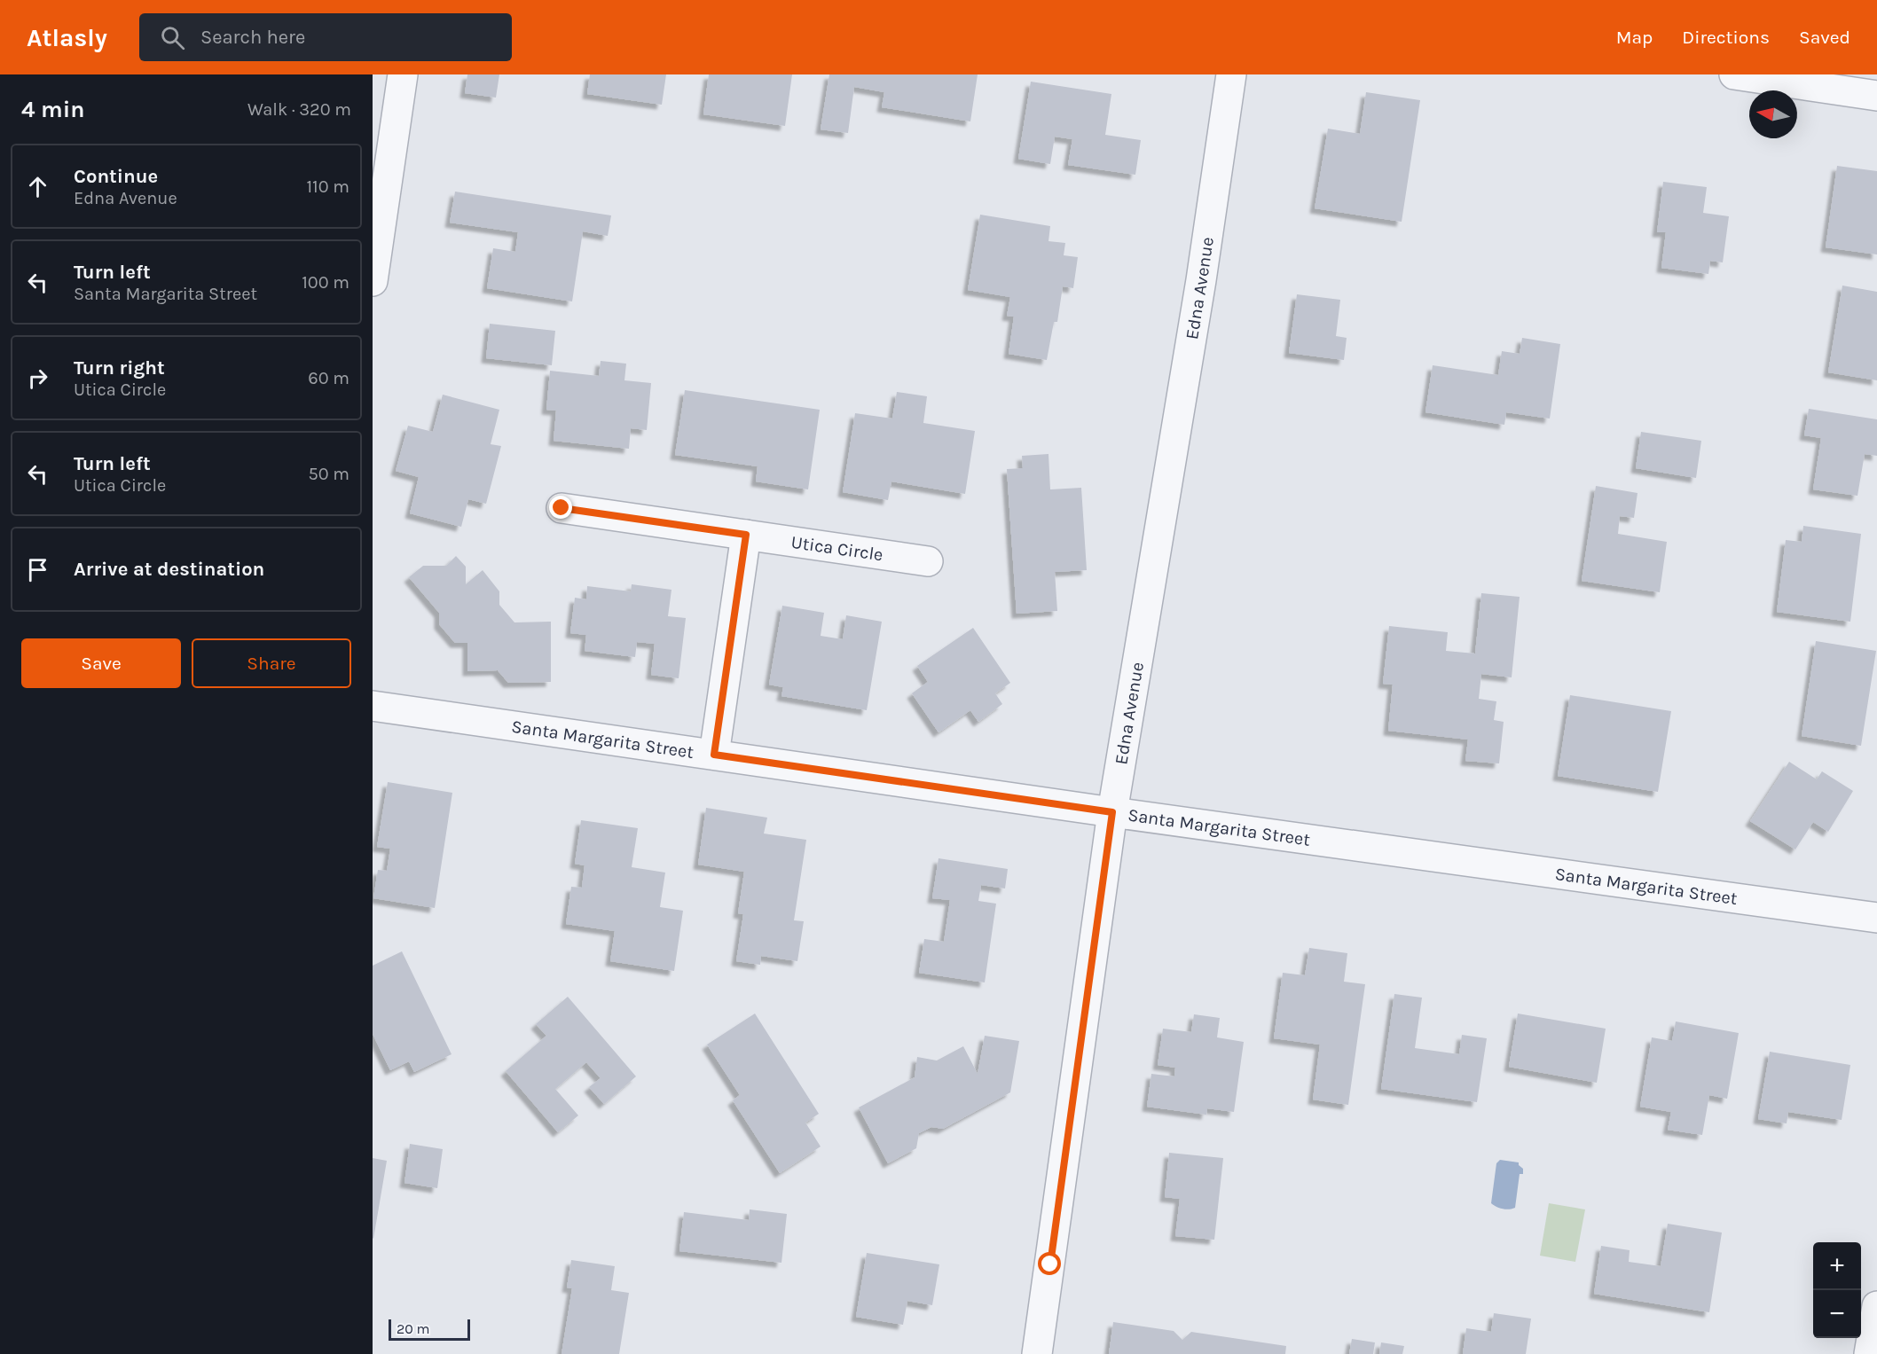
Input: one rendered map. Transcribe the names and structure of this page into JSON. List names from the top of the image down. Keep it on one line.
{"streets":{"street":["Edna Avenue","Utica Circle","Santa Margarita Street"]},"crossings":[["Edna Avenue","Santa Margarita Street"]],"scale_bar":"20 m","north":"left","page":{"header":"Atlasly","search":"Search here","nav":["Map","Directions","Saved"],"heading":["4 min","Walk · 320 m"],"list":[["Continue","Edna Avenue","110 m"],["Turn left","Santa Margarita Street","100 m"],["Turn right","Utica Circle","60 m"],["Turn left","Utica Circle","50 m"],"Arrive at destination"],"buttons":["Save","Share"],"map_buttons":["+","−"],"scale":"20 m"}}
